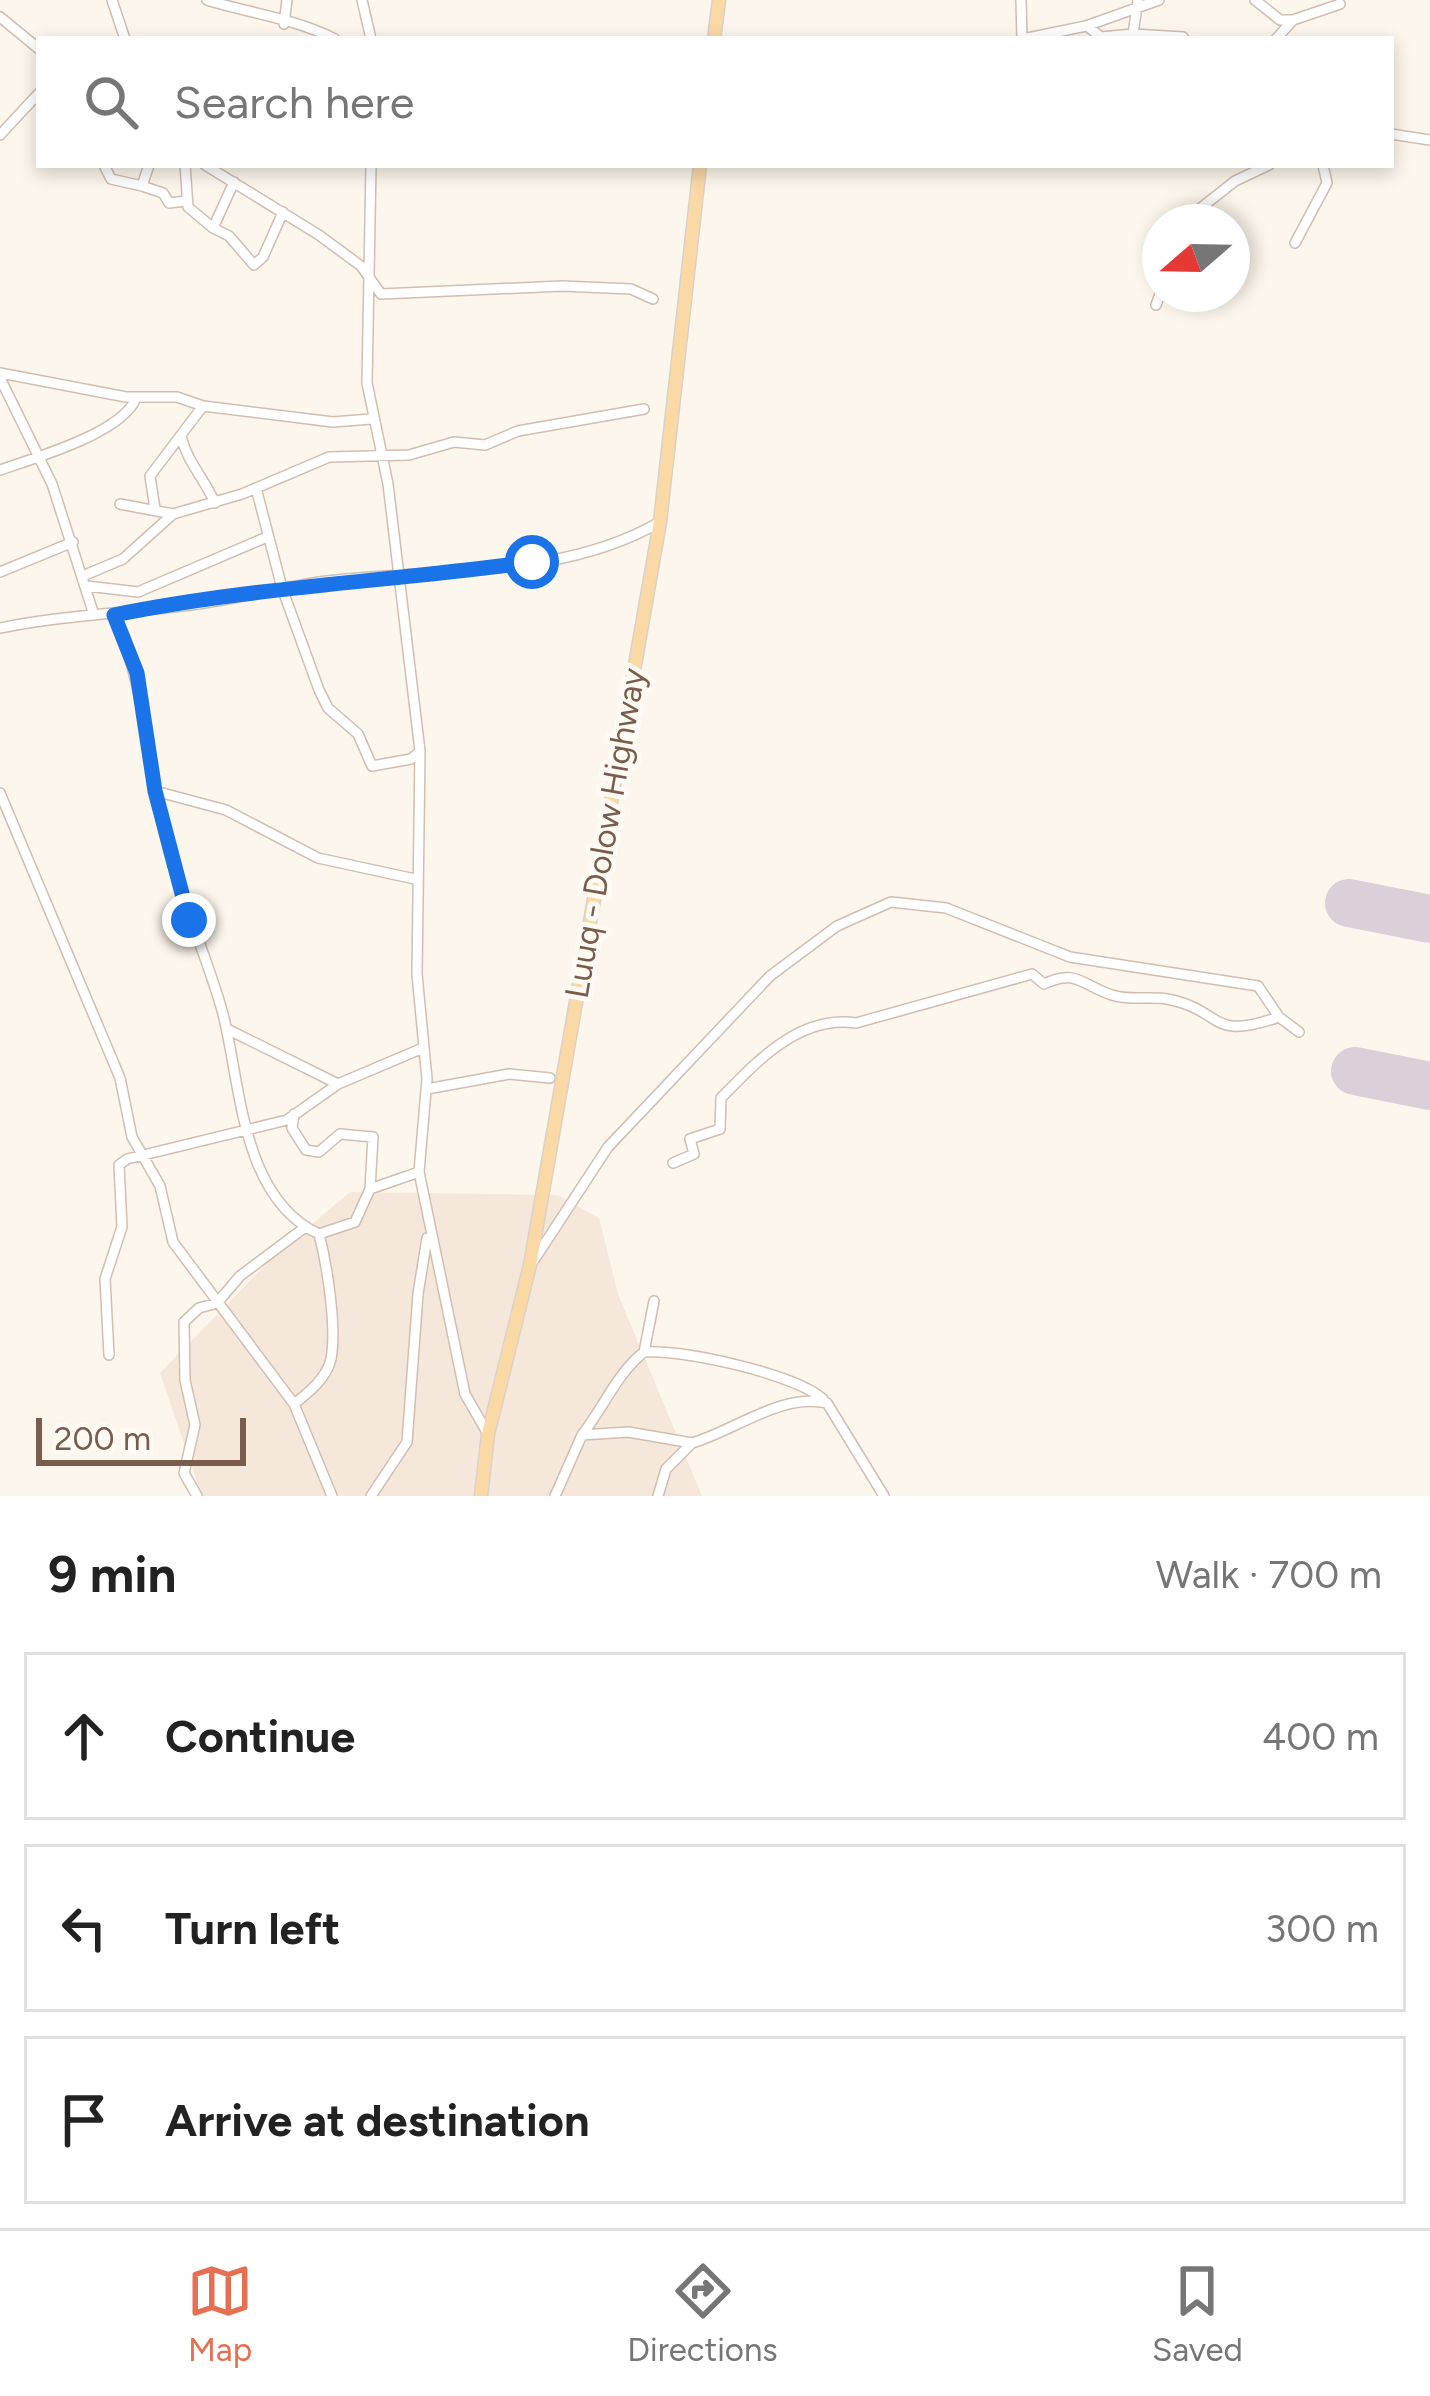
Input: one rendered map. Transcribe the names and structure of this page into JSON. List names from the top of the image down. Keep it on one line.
{"streets":{"main road":["Luuq - Dolow Highway"]},"scale_bar":"200 m","north":"left","page":{"search":"Search here","scale":"200 m","heading":["9 min","Walk · 700 m"],"list":[["Continue","400 m"],["Turn left","300 m"],"Arrive at destination"],"nav":["Map","Directions","Saved"]}}
